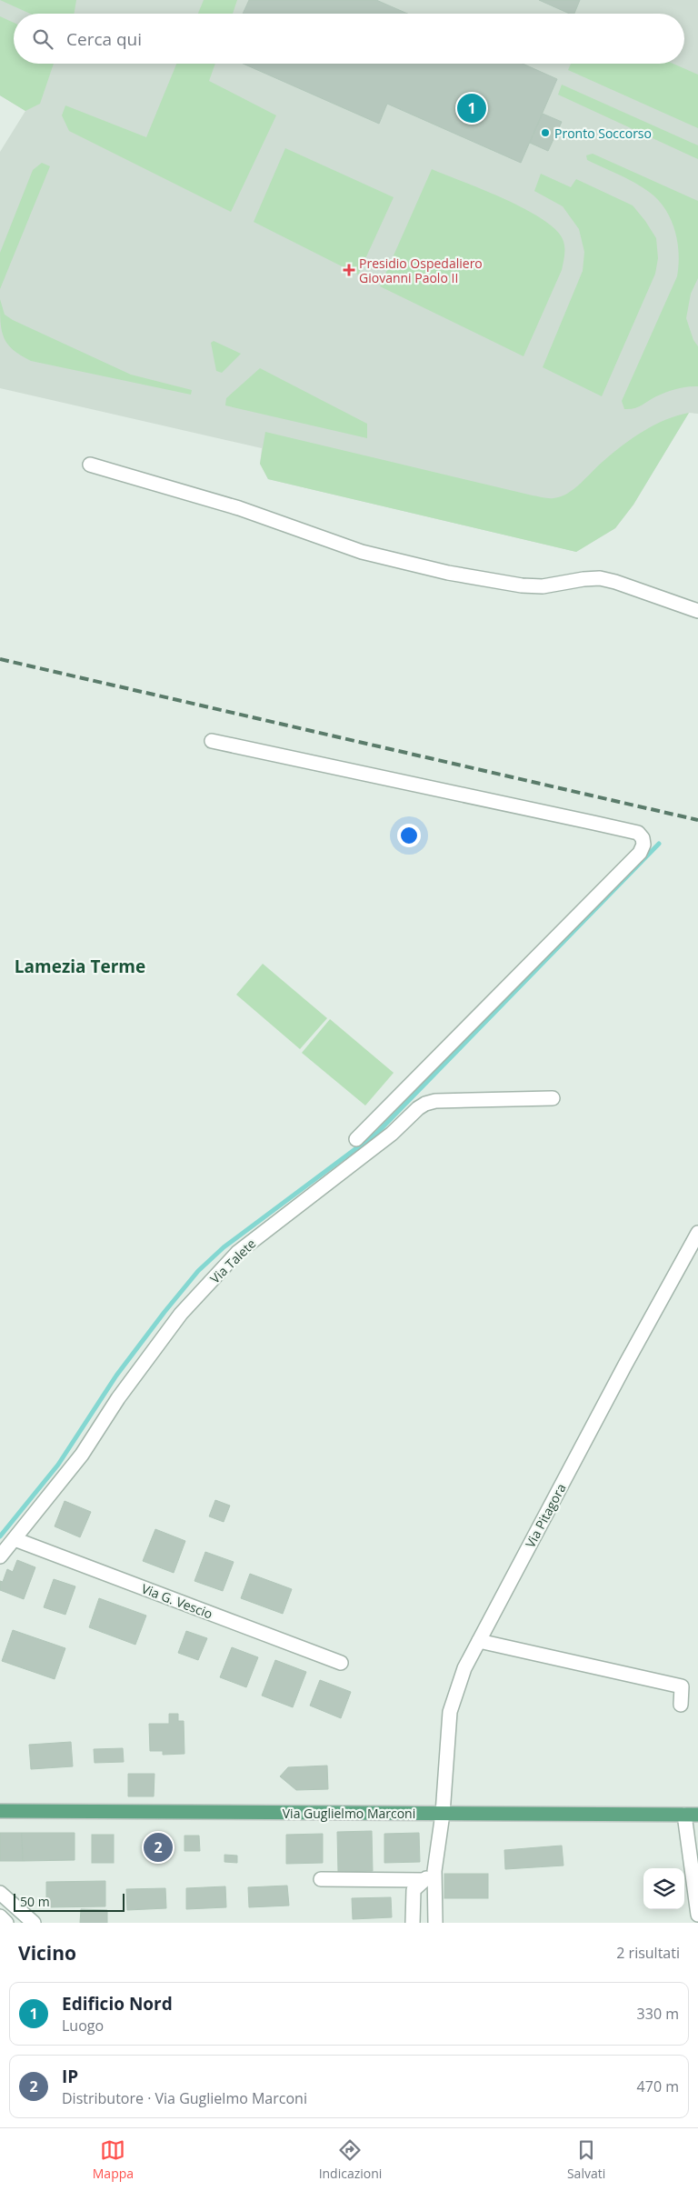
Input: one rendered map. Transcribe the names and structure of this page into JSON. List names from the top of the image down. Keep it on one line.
{"streets":{"main road":["Via Guglielmo Marconi"],"street":["Via Talete","Via Pitagora","Via G. Vescio"]},"crossings":[["Via Talete","Via G. Vescio"],["Via Pitagora","Via Guglielmo Marconi"]],"districts":["Lamezia Terme"],"places":{"other":["Pronto Soccorso"],"health":["Presidio Ospedaliero Giovanni Paolo II"]},"scale_bar":"50 m","page":{"search":"Cerca qui","pins":["1","2"],"scale":"50 m","heading":["Vicino","2 risultati"],"list":[{"mark":"1","name":"Edificio Nord","note":"Luogo","value":"330 m"},{"mark":"2","name":"IP","note":"Distributore · Via Guglielmo Marconi","value":"470 m"}],"nav":["Mappa","Indicazioni","Salvati"]}}
